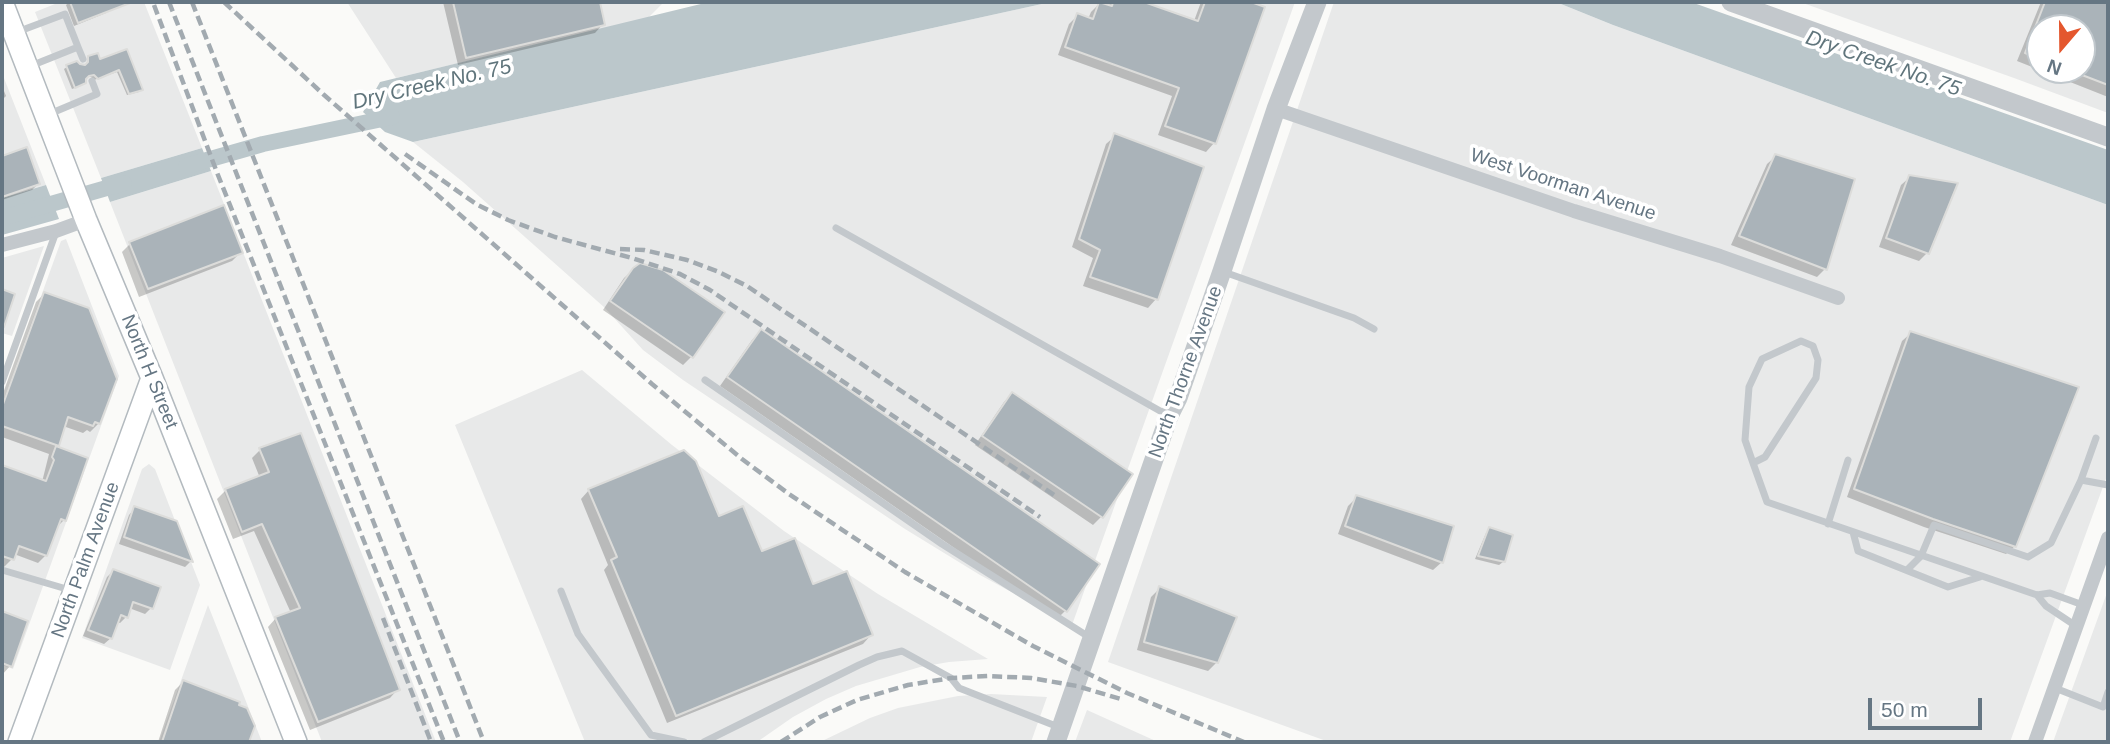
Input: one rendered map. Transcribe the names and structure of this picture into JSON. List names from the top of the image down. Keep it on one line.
{"streets":{"main road":["North H Street","North Palm Avenue"],"street":["West Voorman Avenue","North Thorne Avenue"]},"crossings":[["West Voorman Avenue","North Thorne Avenue"],["North H Street","North Palm Avenue"]],"water":["Dry Creek No. 75"],"scale_bar":"50 m","north":"bottom"}
